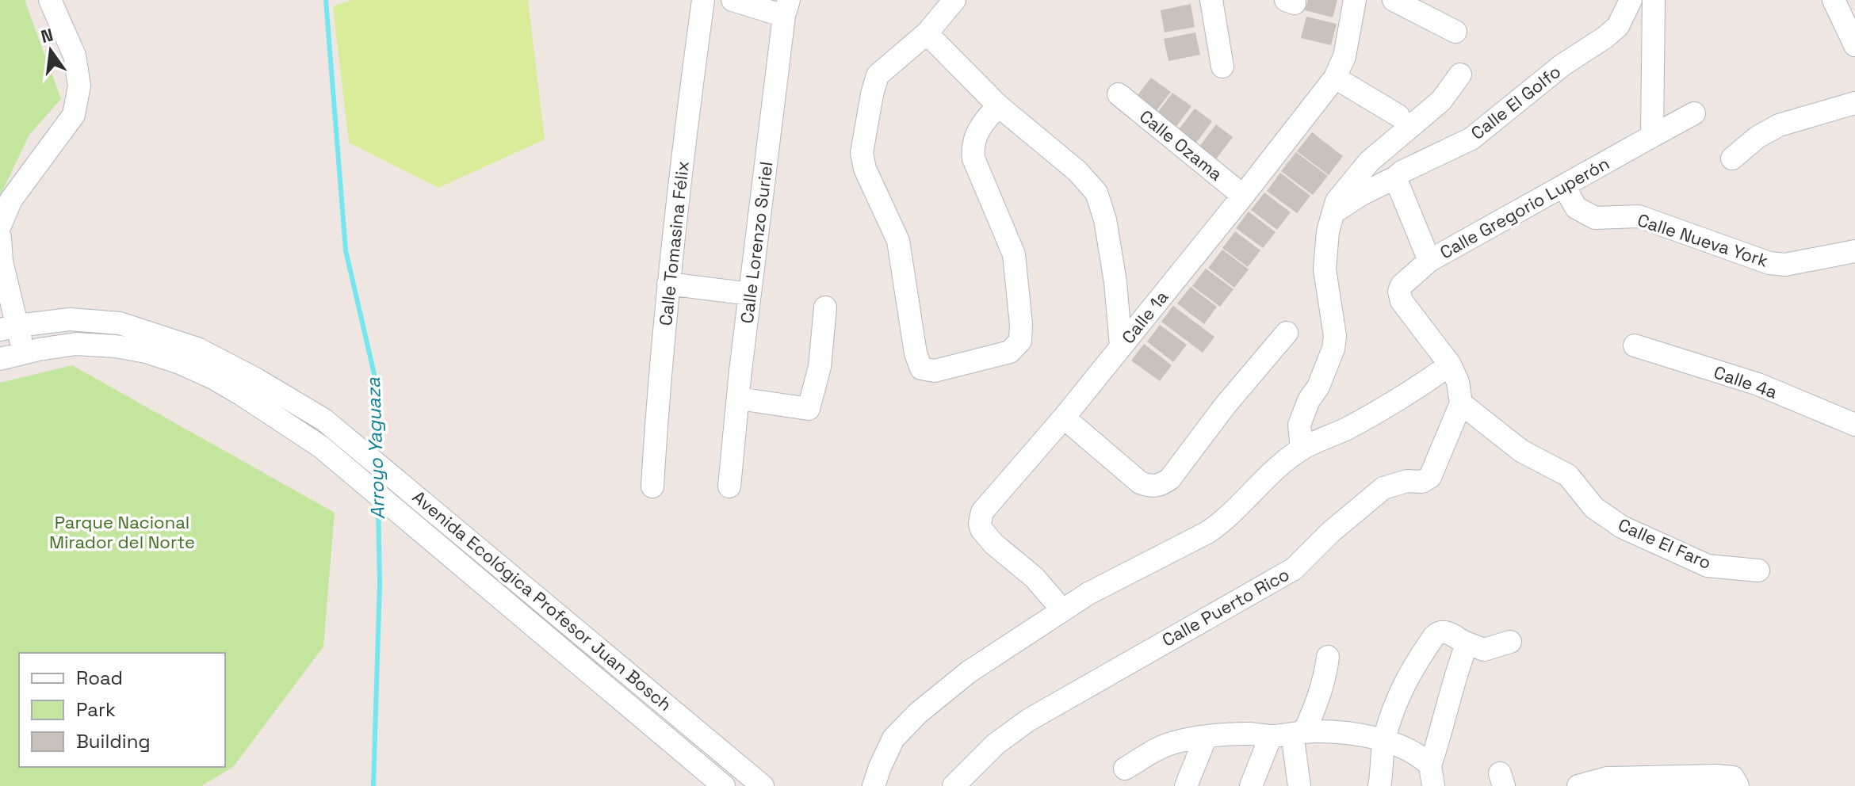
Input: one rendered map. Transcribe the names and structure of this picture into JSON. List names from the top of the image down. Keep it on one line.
{"streets":{"street":["Calle El Golfo","Calle Ozama","Calle Gregorio Luperón","Calle Nueva York","Calle Lorenzo Suriel","Calle Tomasina Félix","Calle 1a","Calle 4a","Calle El Faro","Avenida Ecológica Profesor Juan Bosch","Calle Puerto Rico"]},"crossings":[["Calle Ozama","Calle 1a"],["Calle Gregorio Luperón","Calle Nueva York"],["Calle Gregorio Luperón","Calle El Faro"],["Calle Gregorio Luperón","Calle Puerto Rico"],["Calle El Faro","Calle Puerto Rico"]],"water":["Arroyo Yaguaza"],"parks":["Parque Nacional Mirador del Norte"],"legend":["Road","Park","Building"],"north":"top"}
